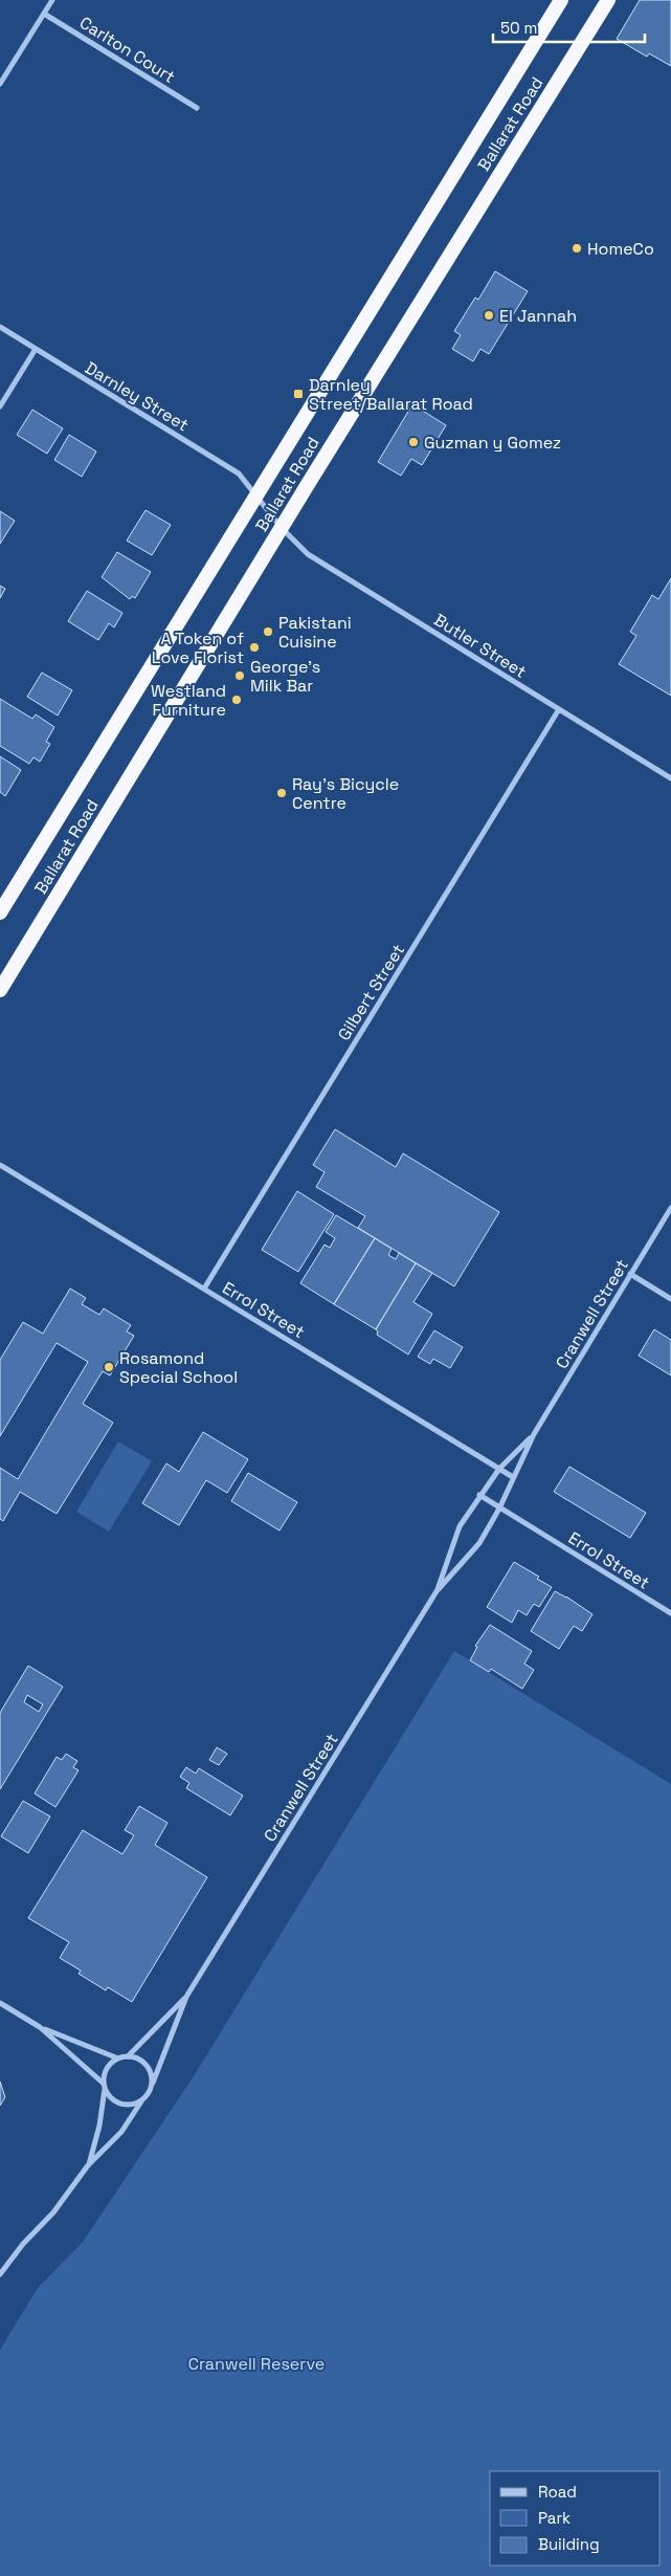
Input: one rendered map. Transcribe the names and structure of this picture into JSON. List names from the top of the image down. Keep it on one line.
{"streets":{"highway":["Ballarat Road"],"street":["Carlton Court","Darnley Street","Butler Street","Gilbert Street","Errol Street","Cranwell Street"]},"crossings":[["Ballarat Road","Darnley Street"],["Ballarat Road","Butler Street"],["Darnley Street","Butler Street"],["Butler Street","Gilbert Street"],["Gilbert Street","Errol Street"],["Errol Street","Cranwell Street"]],"parks":["Cranwell Reserve"],"places":{"other":["HomeCo","El Jannah","Guzman y Gomez","Pakistani Cuisine","A Token of Love Florist","George's Milk Bar","Westland Furniture","Ray's Bicycle Centre","Rosamond Special School"],"transit":["Darnley Street/Ballarat Road"]},"legend":["Road","Park","Building"],"scale_bar":"50 m"}
